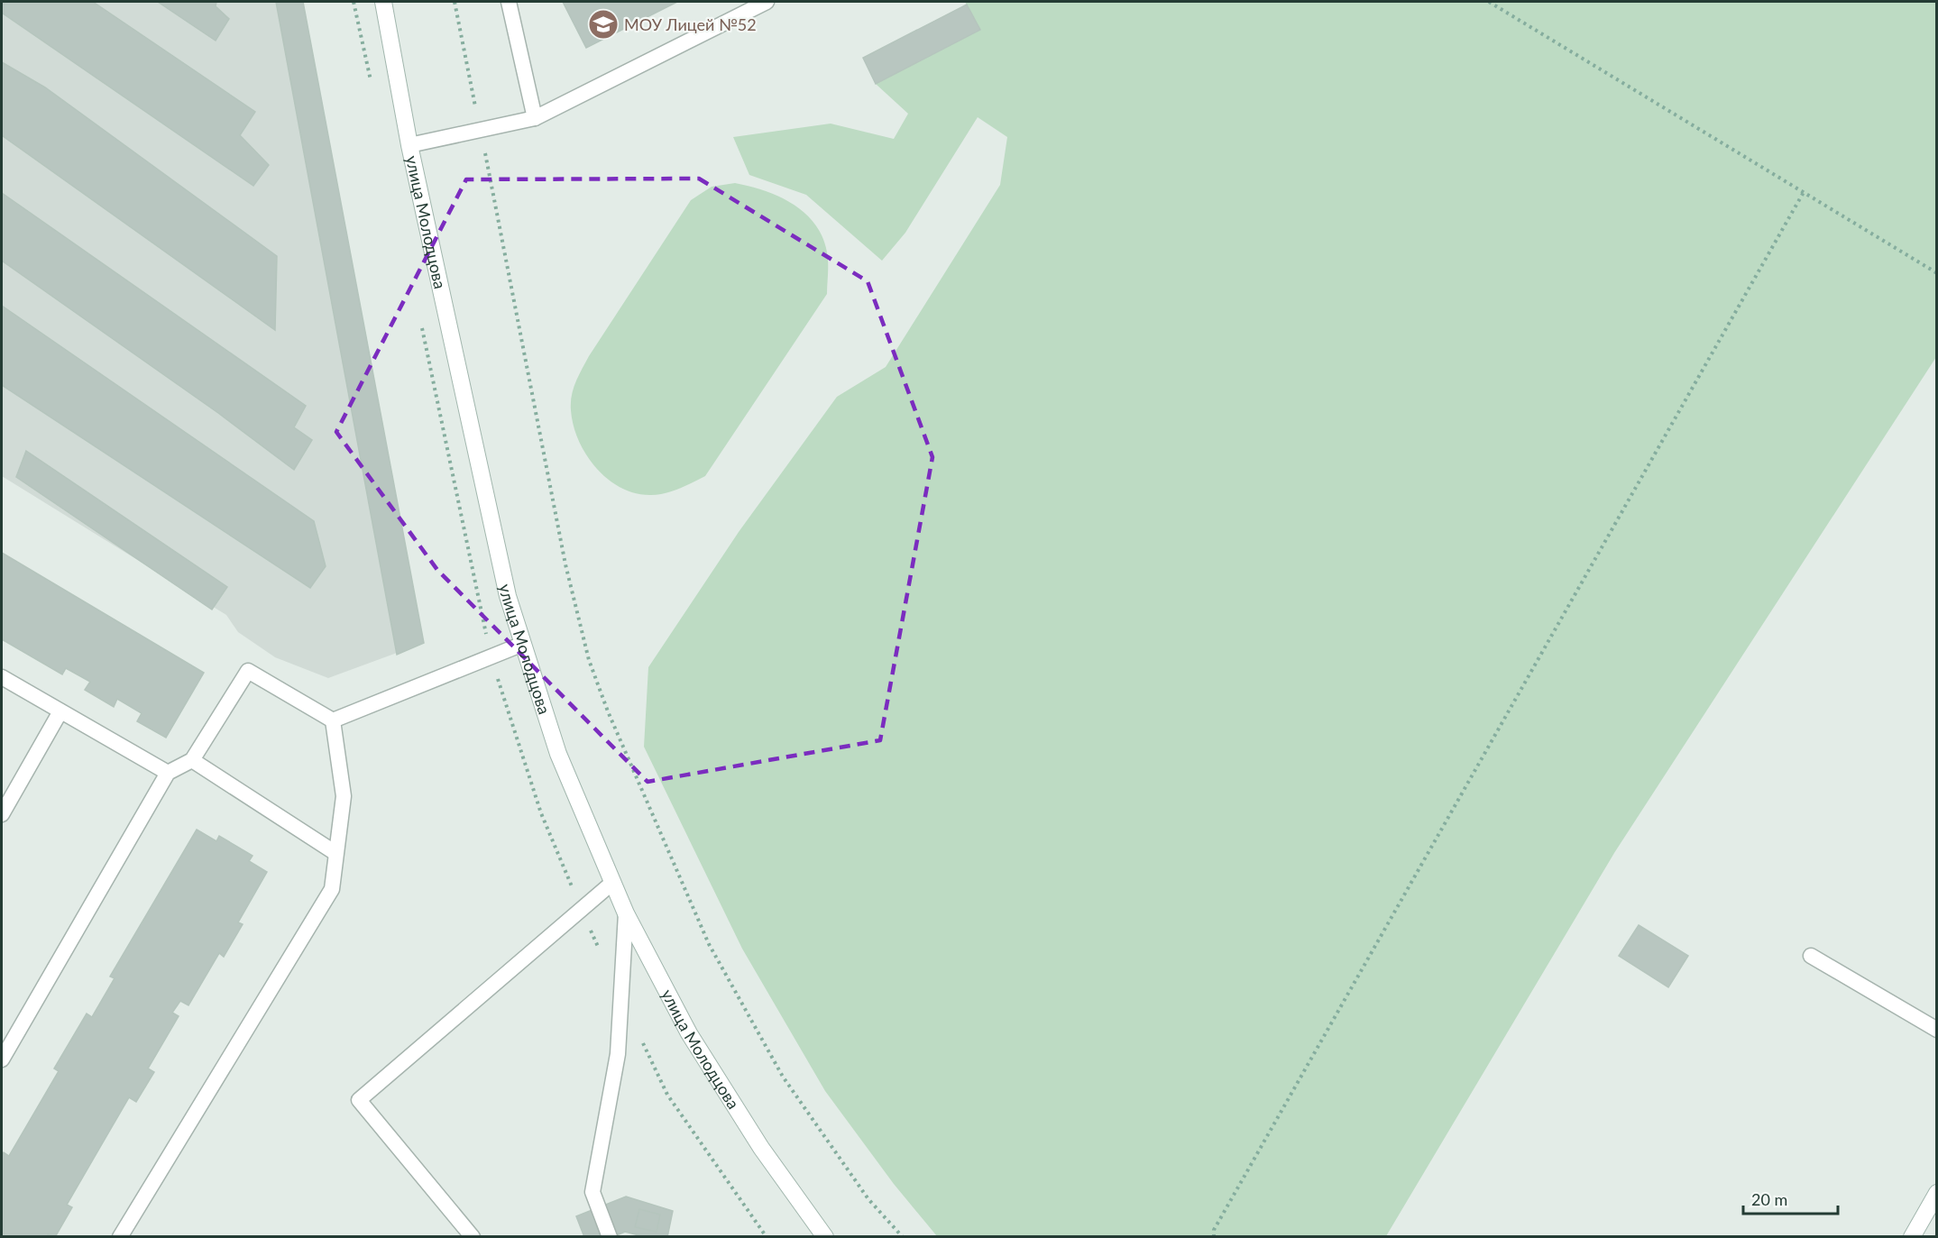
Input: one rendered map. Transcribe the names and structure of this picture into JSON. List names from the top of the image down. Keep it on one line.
{"streets":{"street":["улица Молодцова"]},"places":{"school or university":["МОУ Лицей №52"]},"scale_bar":"20 m"}
